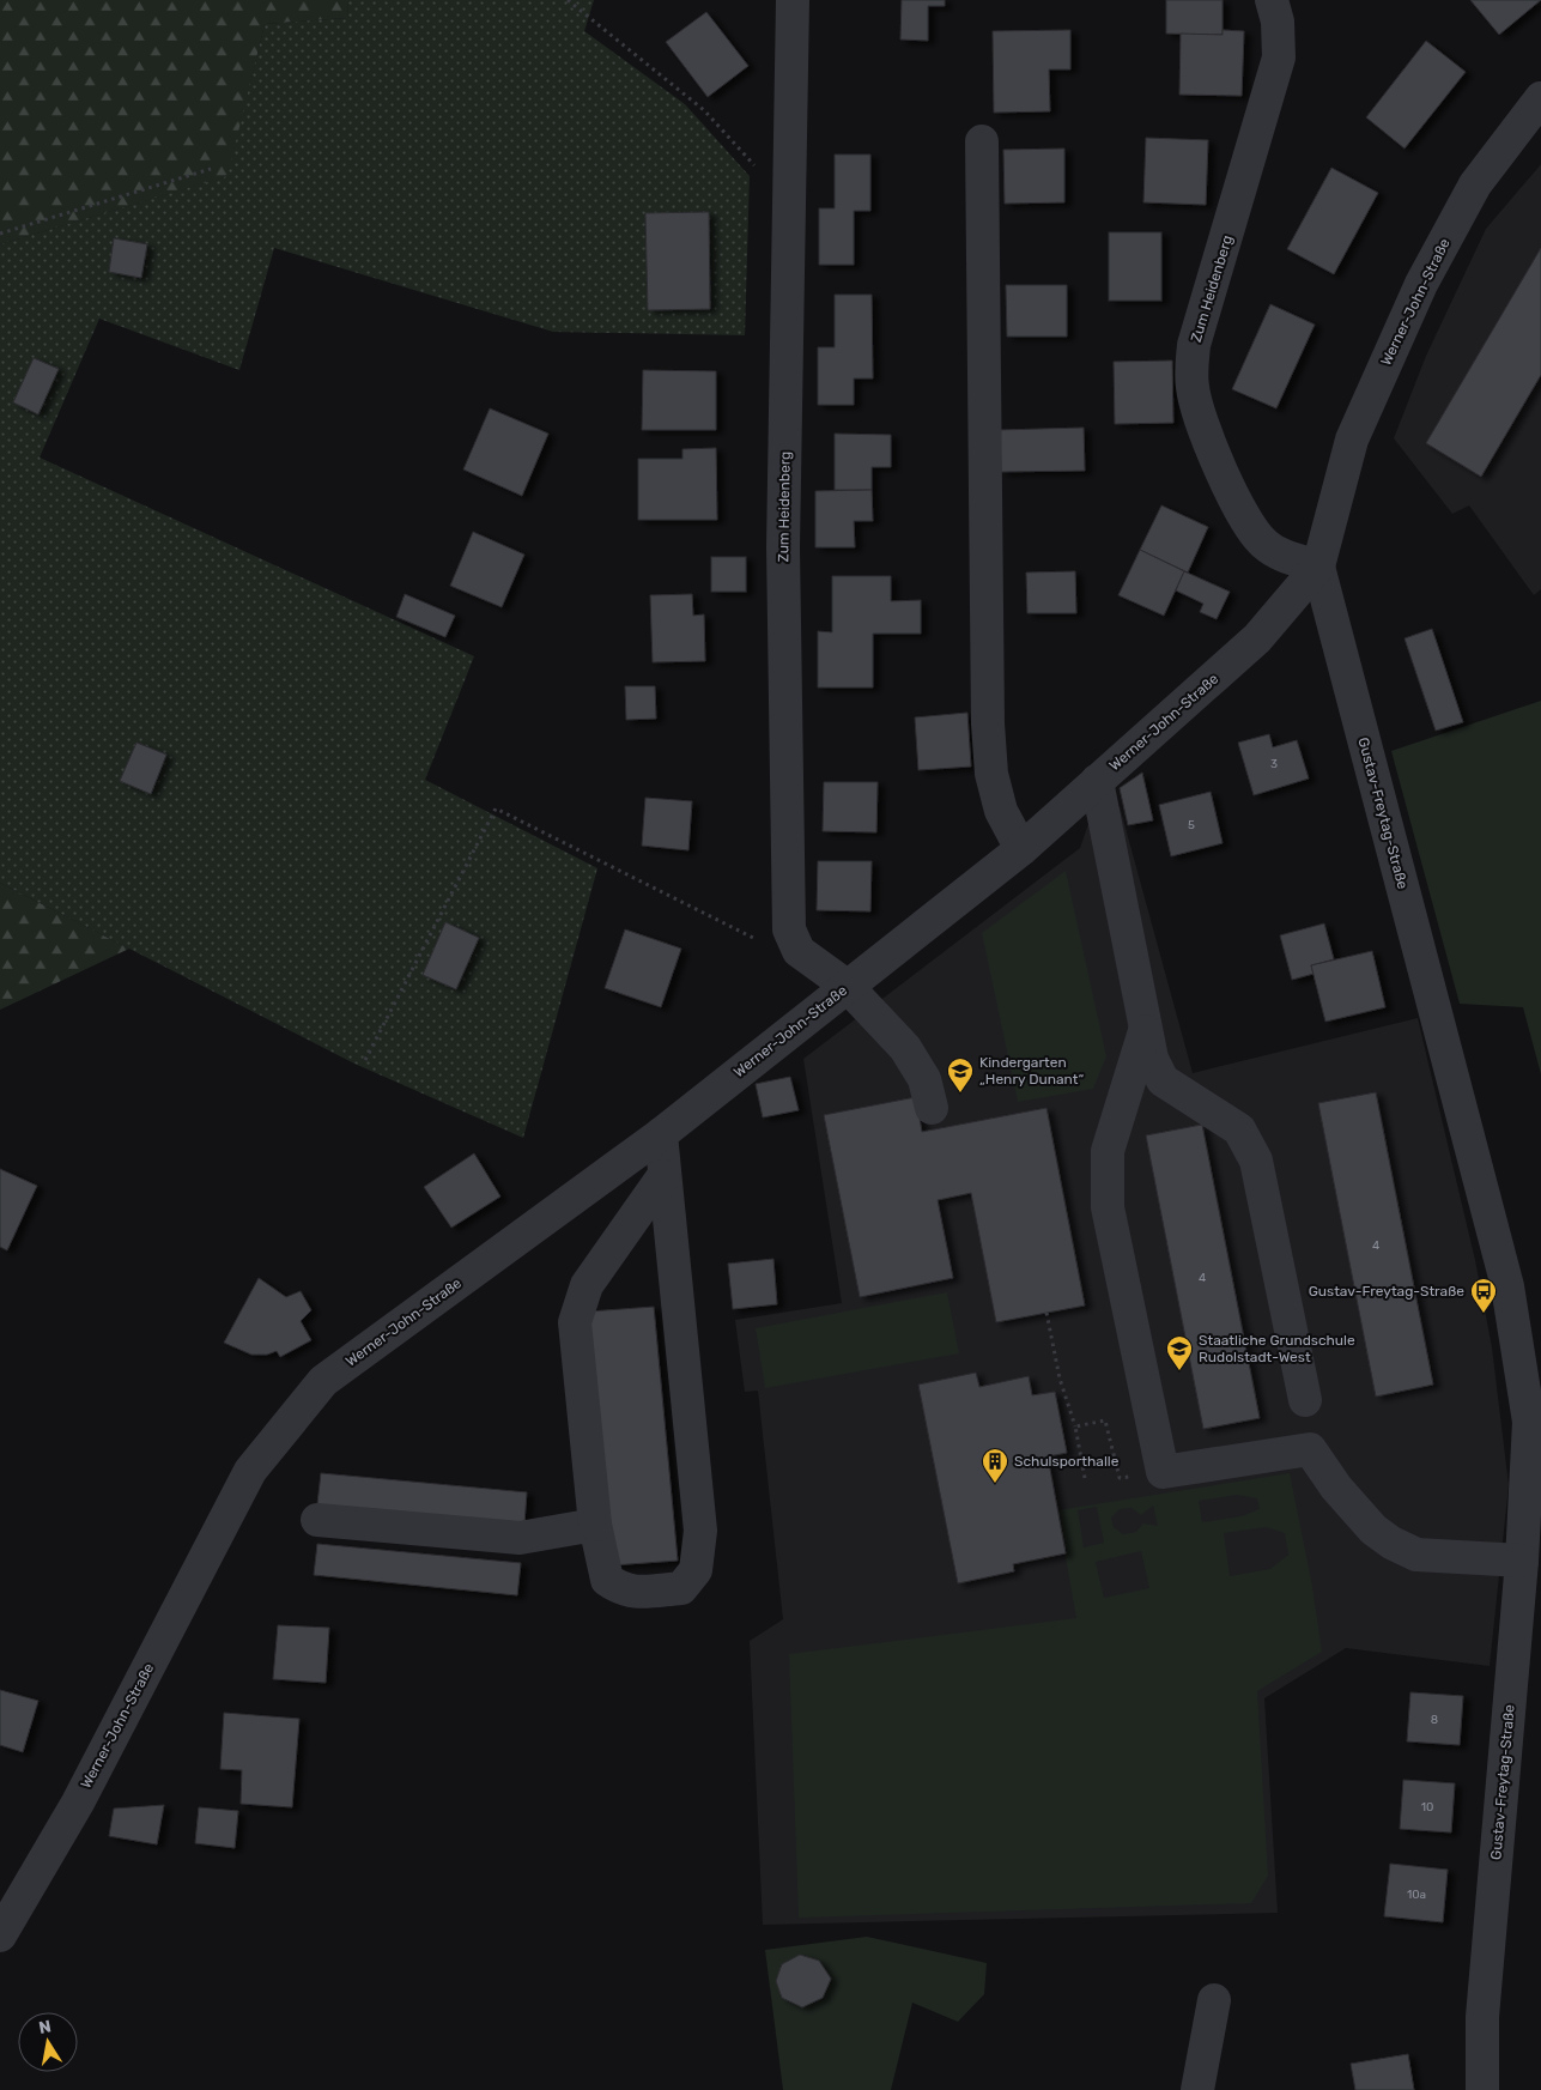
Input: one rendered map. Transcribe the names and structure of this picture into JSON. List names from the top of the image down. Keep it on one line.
{"streets":{"street":["Zum Heidenberg","Werner-John-Straße","Gustav-Freytag-Straße"]},"crossings":[["Zum Heidenberg","Werner-John-Straße"],["Zum Heidenberg","Gustav-Freytag-Straße"],["Werner-John-Straße","Gustav-Freytag-Straße"]],"places":{"school or university":["Kindergarten „Henry Dunant“","Staatliche Grundschule Rudolstadt-West"],"bus stop":["Gustav-Freytag-Straße"],"building":["Schulsporthalle"]},"house_numbers":["3","5","4","4","8","10","10a"],"north":"top"}
